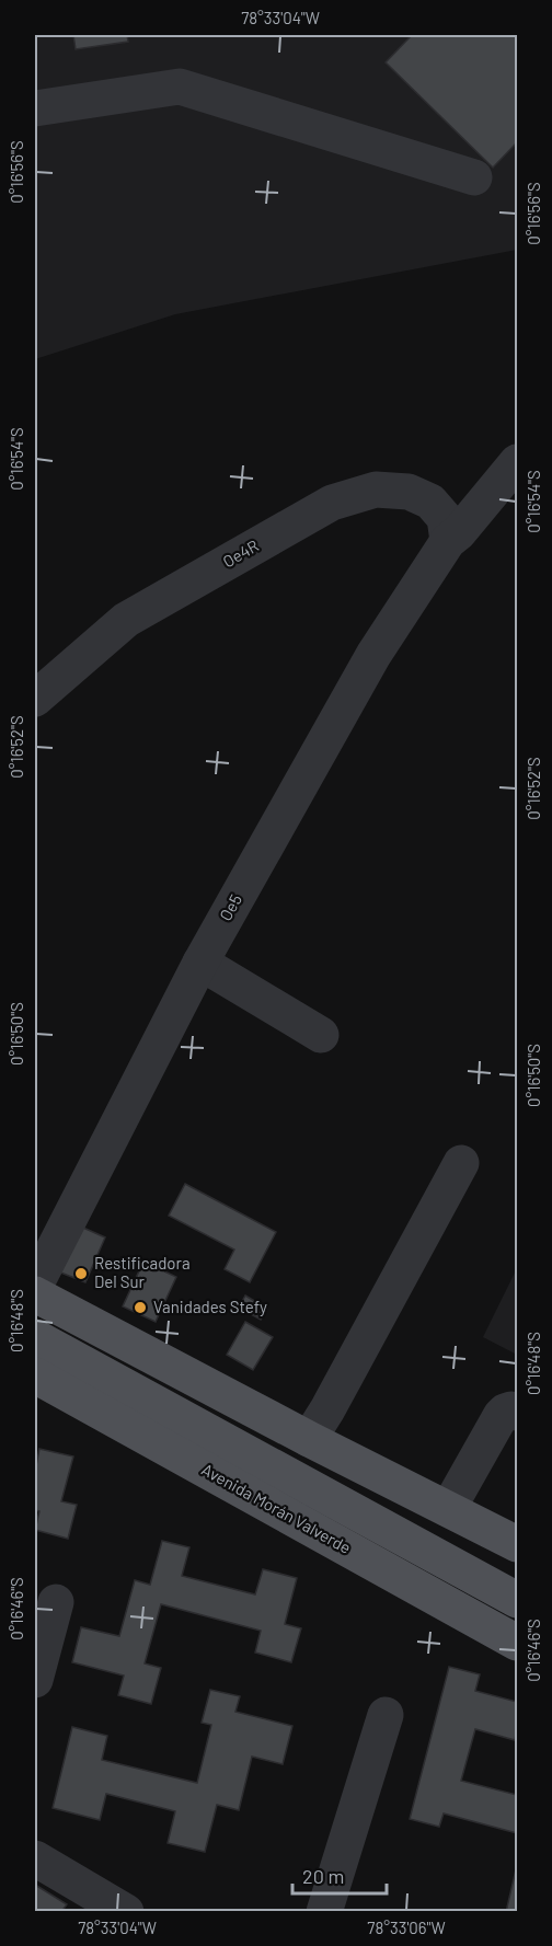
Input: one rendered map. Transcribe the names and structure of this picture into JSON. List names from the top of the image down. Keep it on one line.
{"streets":{"main road":["Avenida Morán Valverde"],"street":["Oe4R","Oe5"]},"crossings":[["Oe4R","Oe5"]],"places":["Restificadora Del Sur","Vanidades Stefy"],"scale_bar":"20 m","coordinates":["78°33'04\"W","0°16'56\"S","0°16'54\"S","0°16'52\"S","0°16'50\"S","0°16'48\"S","0°16'46\"S","78°33'06\"W"]}
